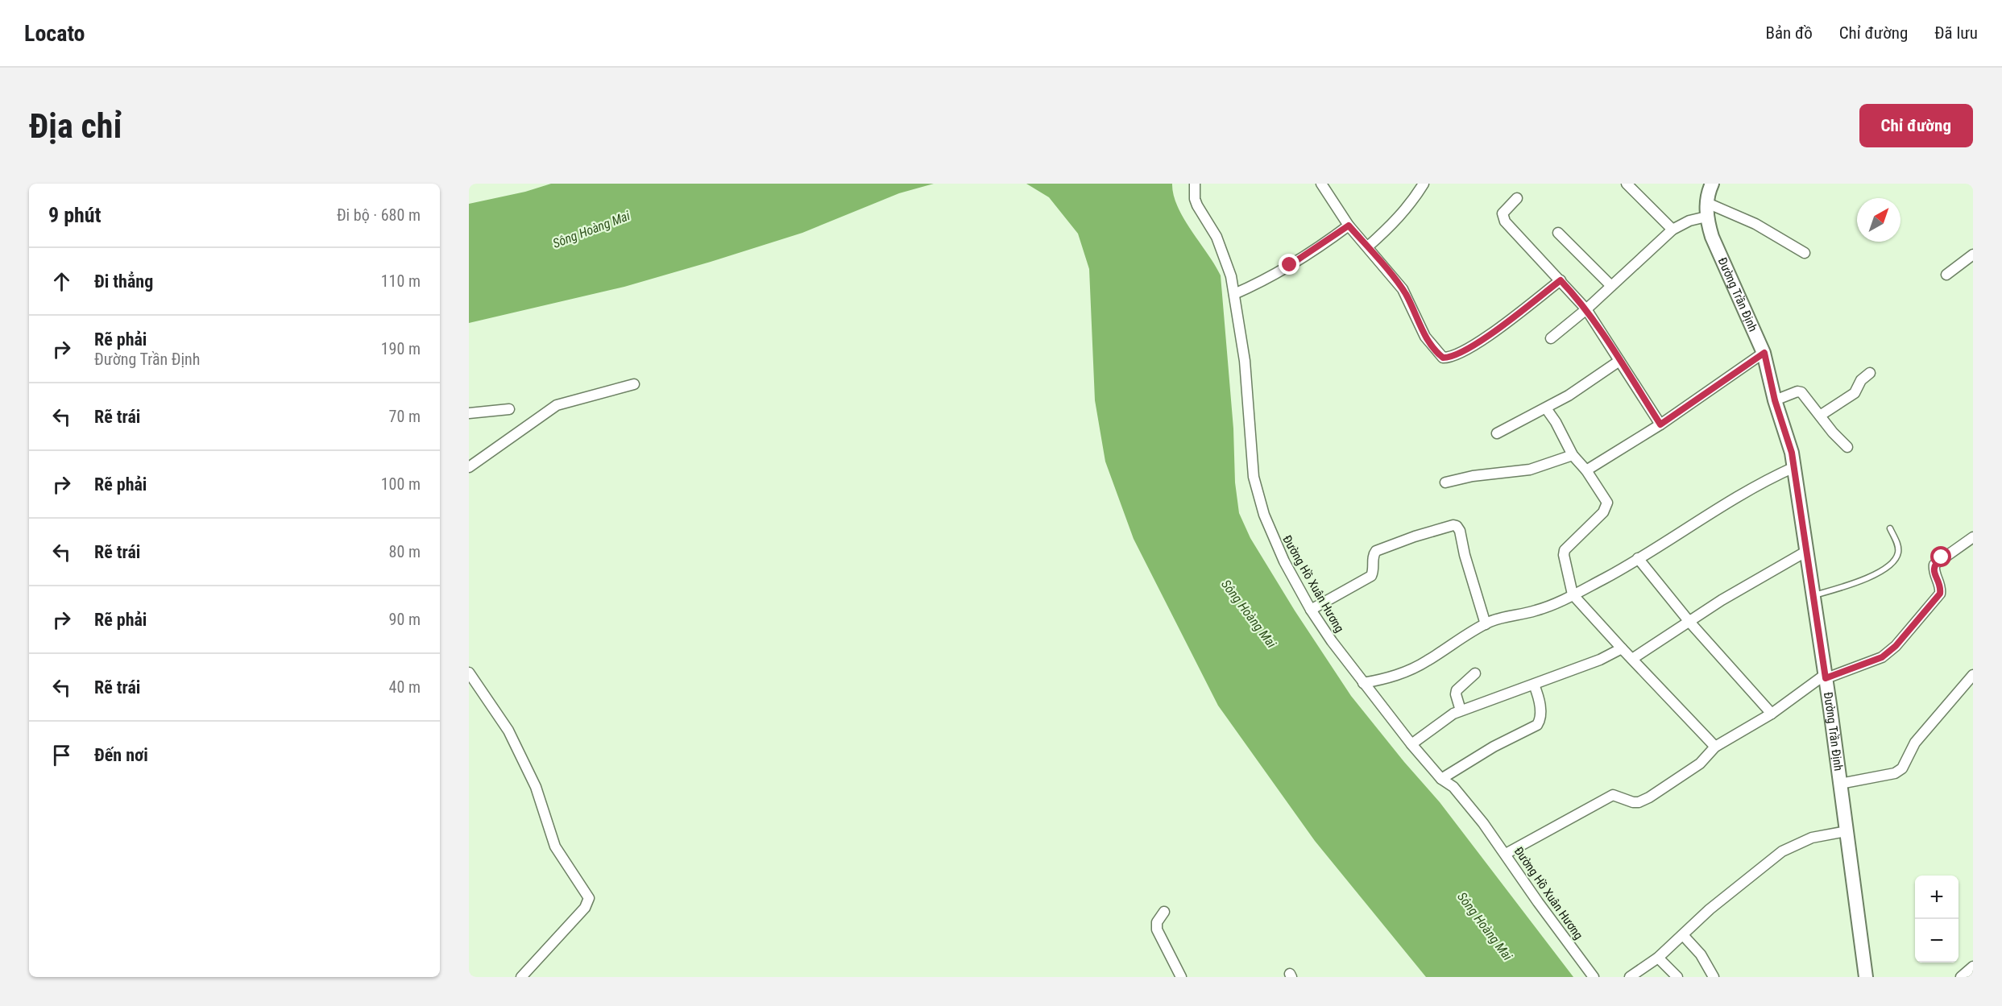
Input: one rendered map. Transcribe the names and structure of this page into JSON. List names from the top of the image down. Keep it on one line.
{"streets":{"main road":["Đường Trần Định"],"street":["Đường Hồ Xuân Hương"]},"water":["Sông Hoàng Mai"],"north":"top right","page":{"header":"Locato","nav":["Bản đồ","Chỉ đường","Đã lưu"],"buttons":"Chỉ đường","title":"Địa chỉ","heading":["9 phút","Đi bộ · 680 m"],"list":[["Đi thẳng","110 m"],["Rẽ phải","Đường Trần Định","190 m"],["Rẽ trái","70 m"],["Rẽ phải","100 m"],["Rẽ trái","80 m"],["Rẽ phải","90 m"],["Rẽ trái","40 m"],"Đến nơi"],"map_buttons":["+","−"]}}
